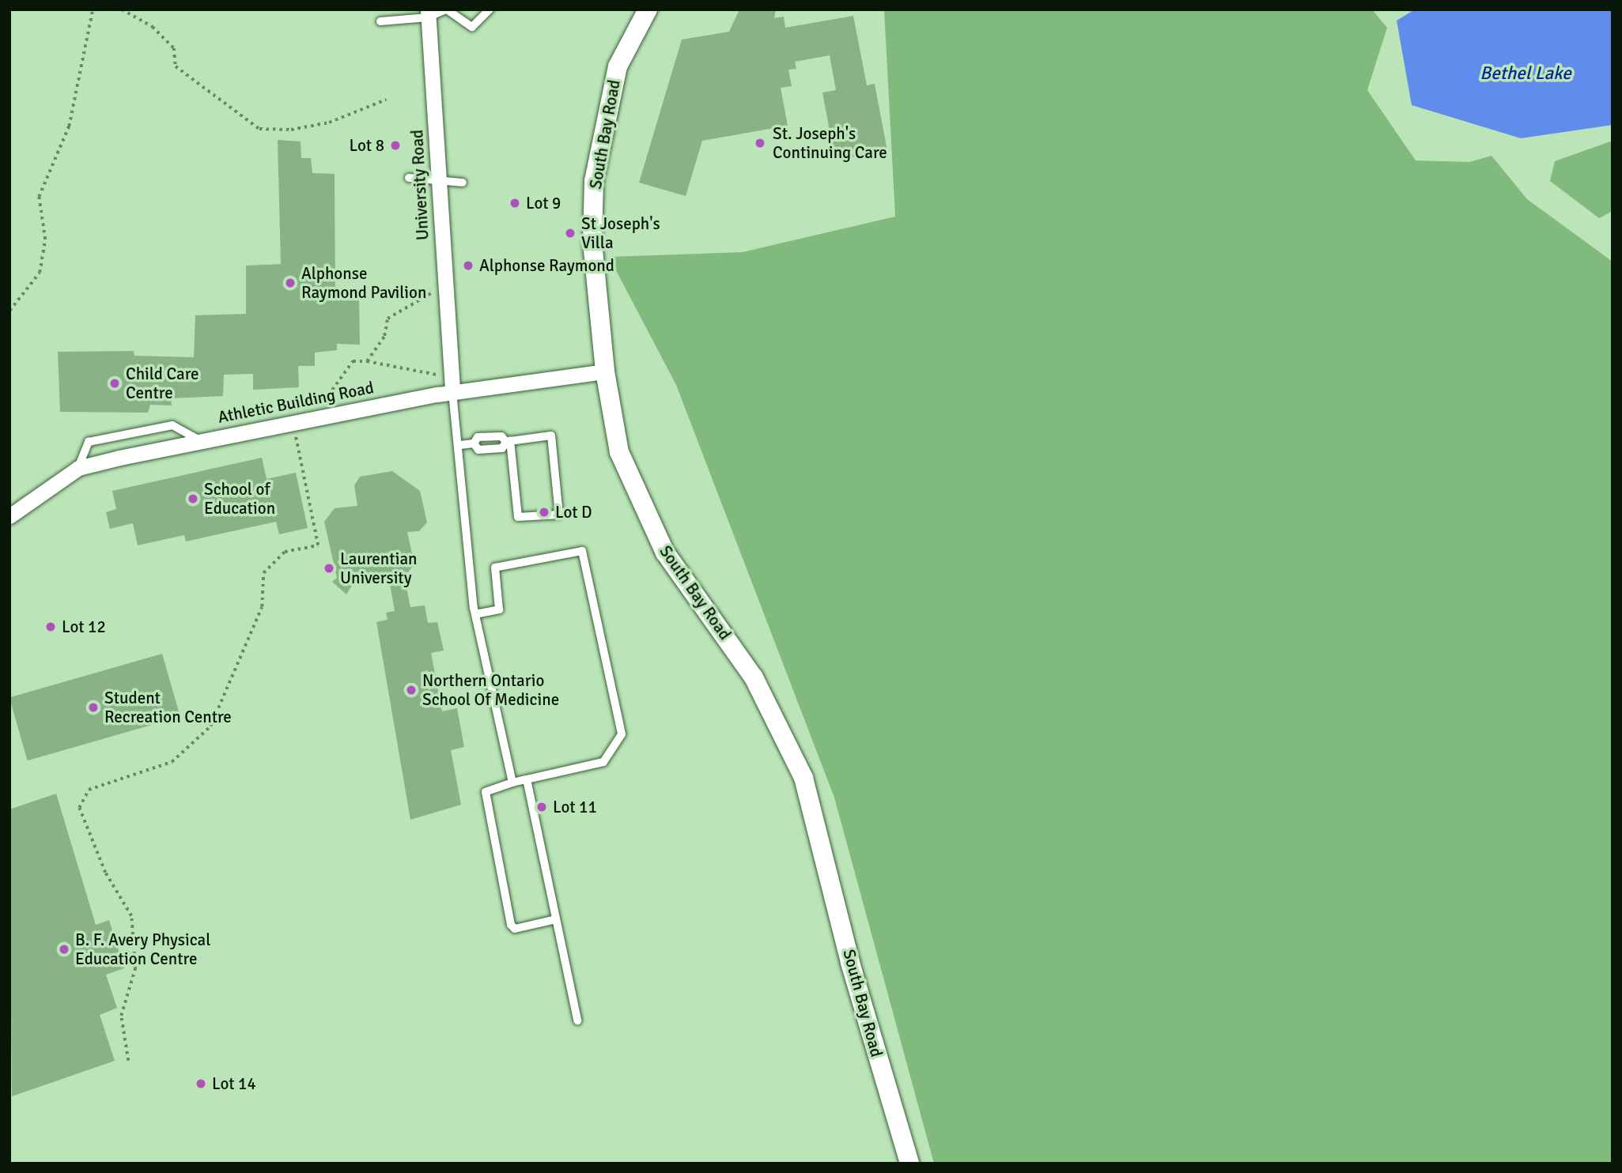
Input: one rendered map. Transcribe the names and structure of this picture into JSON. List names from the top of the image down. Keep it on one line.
{"streets":{"street":["South Bay Road","University Road","Athletic Building Road"]},"crossings":[["South Bay Road","Athletic Building Road"],["University Road","Athletic Building Road"]],"water":["Bethel Lake"],"places":["St. Joseph's Continuing Care","Lot 8","Lot 9","St Joseph's Villa","Alphonse Raymond","Alphonse Raymond Pavilion","Child Care Centre","School of Education","Lot D","Laurentian University","Lot 12","Northern Ontario School Of Medicine","Student Recreation Centre","Lot 11","B. F. Avery Physical Education Centre","Lot 14"]}
